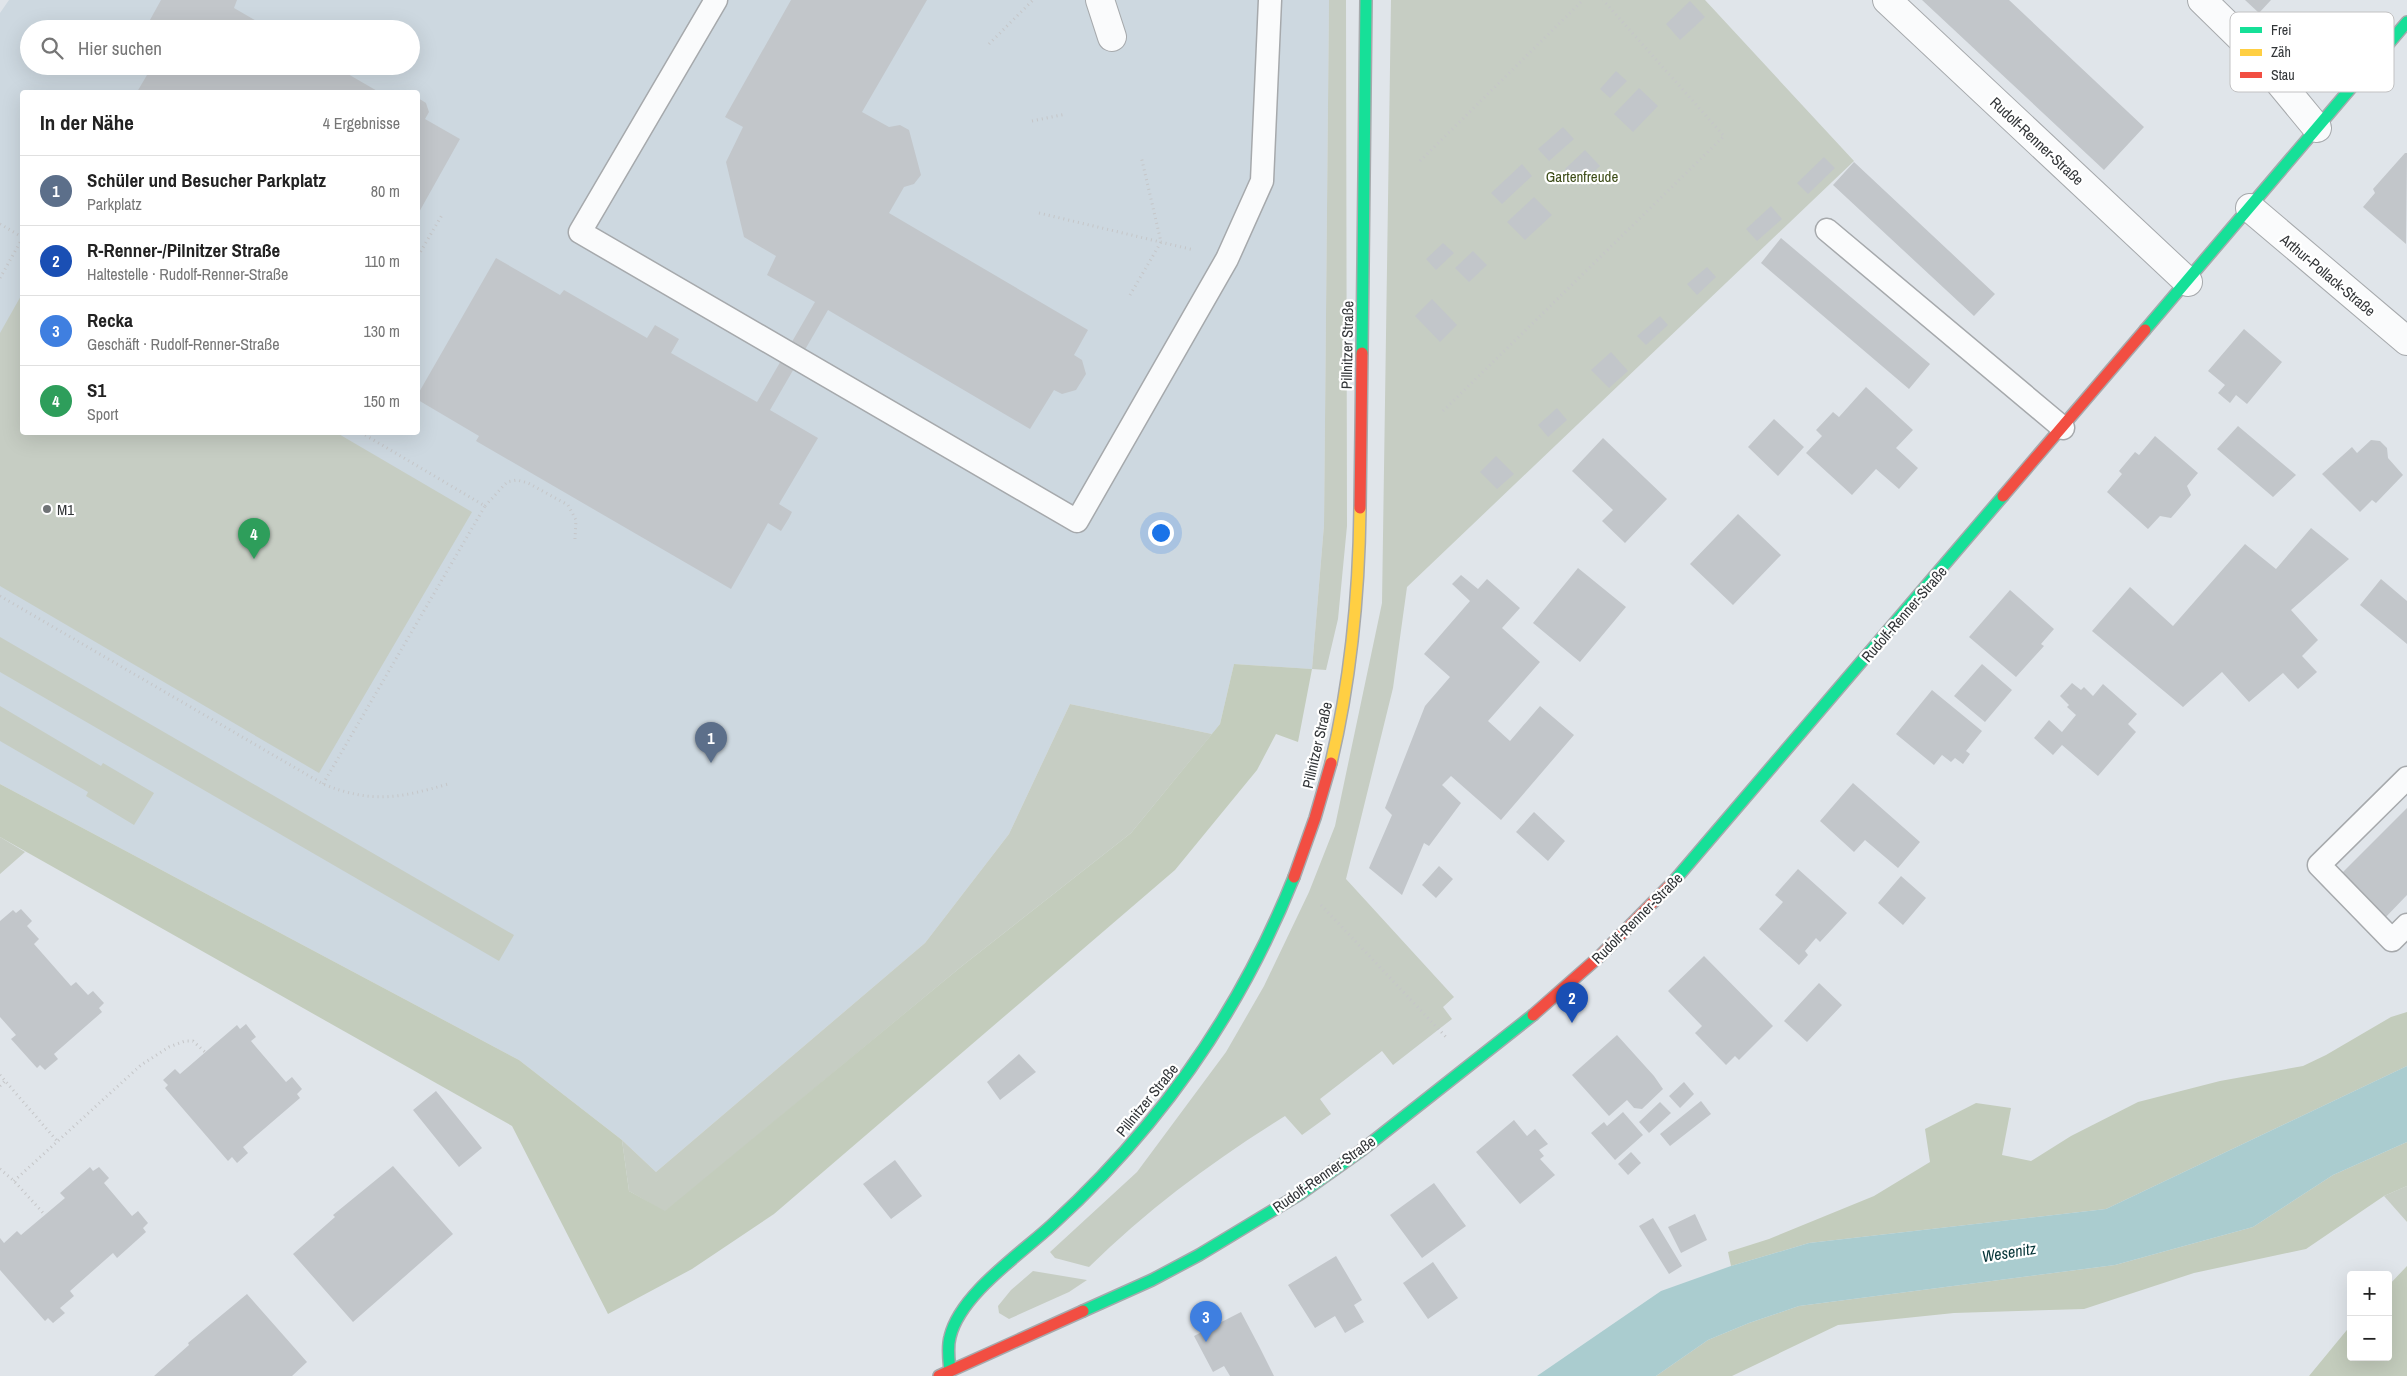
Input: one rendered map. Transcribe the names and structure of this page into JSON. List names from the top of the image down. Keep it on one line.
{"streets":{"street":["Rudolf-Renner-Straße","Arthur-Pollack-Straße","Pillnitzer Straße"]},"crossings":[["Rudolf-Renner-Straße","Arthur-Pollack-Straße"],["Rudolf-Renner-Straße","Pillnitzer Straße"]],"water":["Wesenitz"],"parks":["Gartenfreude"],"places":["M1"],"legend":["Frei","Zäh","Stau"],"page":{"search":"Hier suchen","heading":["In der Nähe","4 Ergebnisse"],"list":[{"mark":"1","name":"Schüler und Besucher Parkplatz","note":"Parkplatz","value":"80 m"},{"mark":"2","name":"R-Renner-/Pilnitzer Straße","note":"Haltestelle · Rudolf-Renner-Straße","value":"110 m"},{"mark":"3","name":"Recka","note":"Geschäft · Rudolf-Renner-Straße","value":"130 m"},{"mark":"4","name":"S1","note":"Sport","value":"150 m"}],"pins":["4","1","2","3"],"map_buttons":["+","−"]}}
